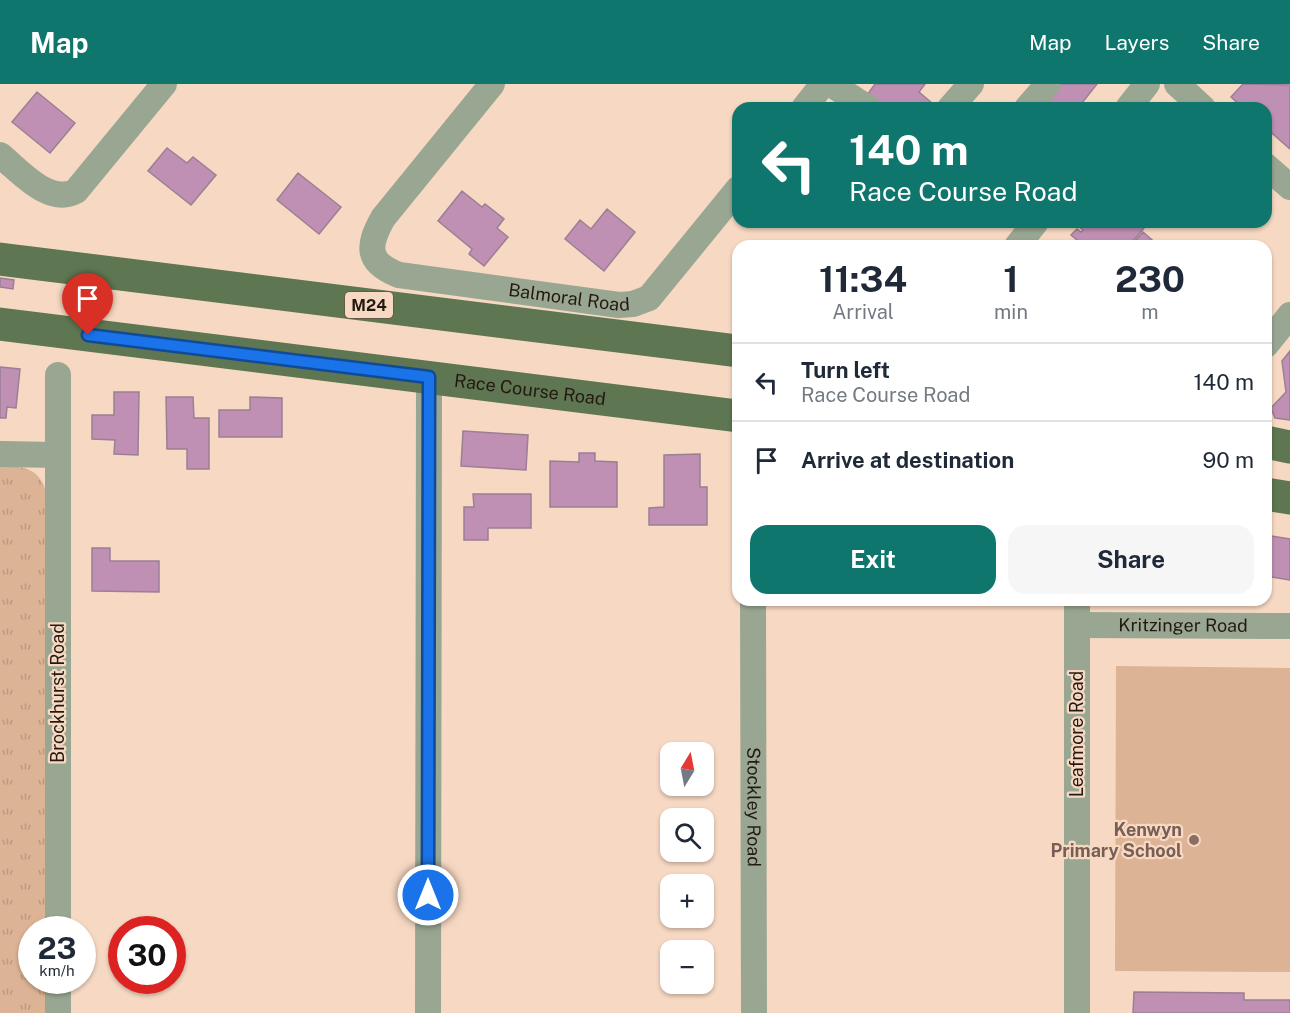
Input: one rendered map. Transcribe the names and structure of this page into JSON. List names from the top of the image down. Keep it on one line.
{"streets":{"main road":["M24","Race Course Road"],"street":["Balmoral Road","Kritzinger Road","Brockhurst Road","Leafmore Road","Stockley Road"]},"crossings":[["Kritzinger Road","Leafmore Road"]],"places":["Kenwyn Primary School"],"north":"top","page":{"header":"Map","nav":["Map","Layers","Share"],"turn":["140 m","Race Course Road"],"eta":["11:34","Arrival","1","min","230","m"],"list":[{"name":"Turn left","note":"Race Course Road","value":"140 m"},{"name":"Arrive at destination","value":"90 m"}],"buttons":["Exit","Share"],"map_buttons":["+","−"],"speed":"23 km/h","limit":"30"}}
